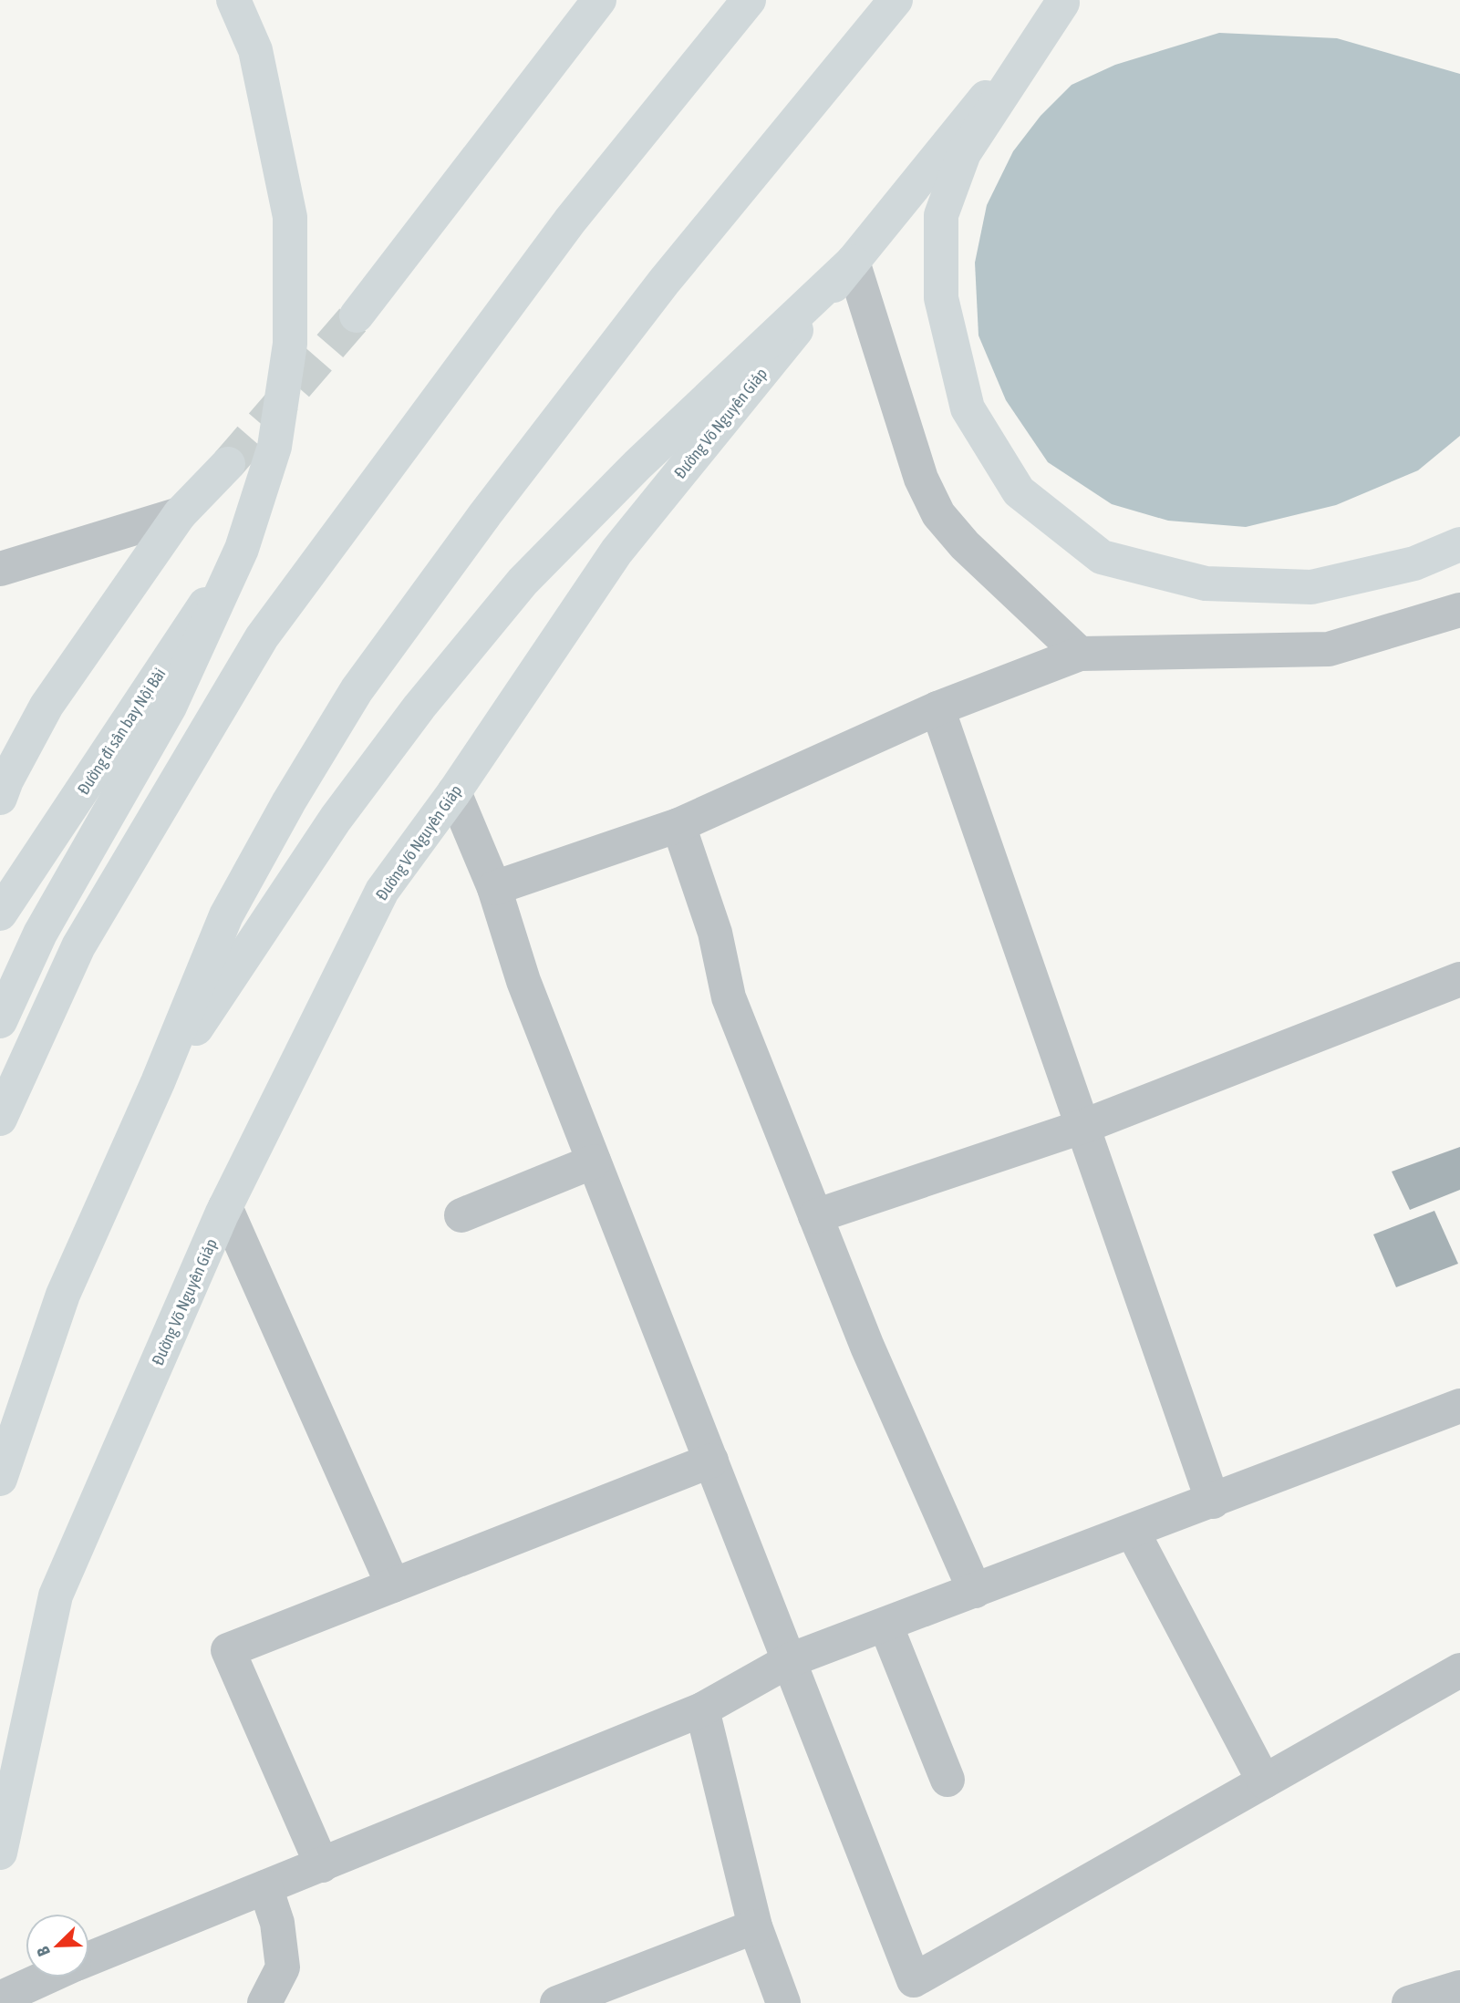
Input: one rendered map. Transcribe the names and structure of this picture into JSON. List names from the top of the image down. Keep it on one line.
{"streets":{"main road":["Đường Võ Nguyên Giáp","Đường đi sân bay Nội Bài"]},"north":"bottom left"}
